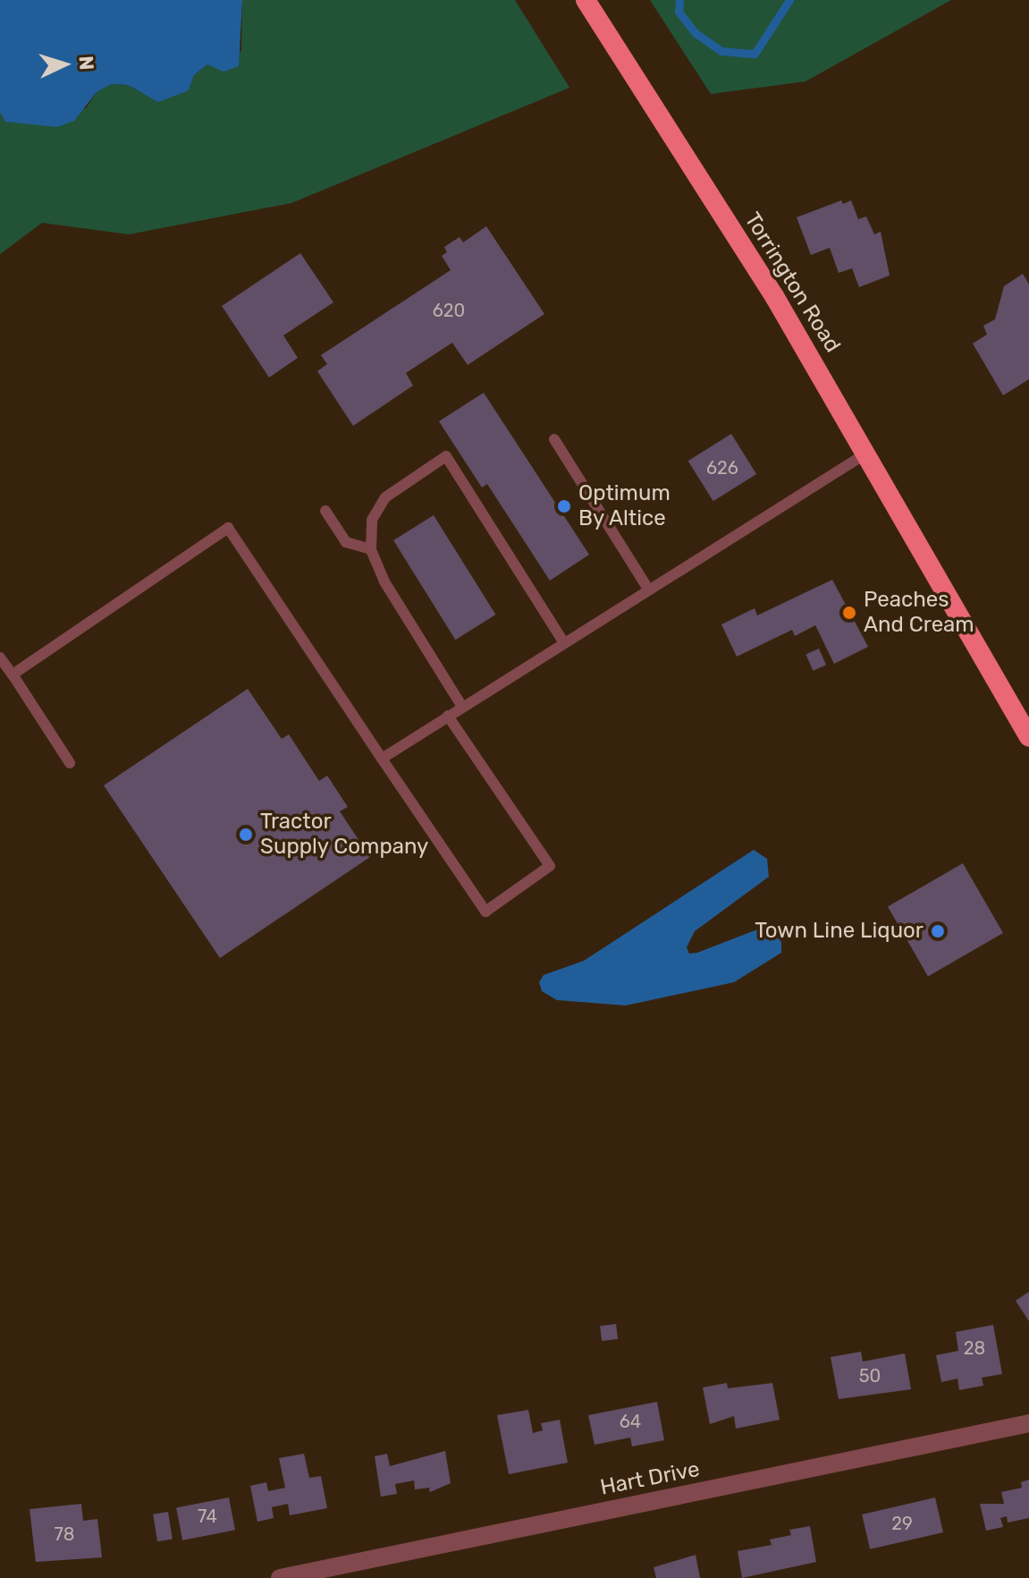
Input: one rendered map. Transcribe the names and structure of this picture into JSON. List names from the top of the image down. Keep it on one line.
{"streets":{"highway":["Torrington Road"],"street":["Hart Drive"]},"places":["Optimum By Altice","Peaches And Cream","Tractor Supply Company","Town Line Liquor"],"house_numbers":["620","626","28","50","64","74","29","78"],"north":"right"}
